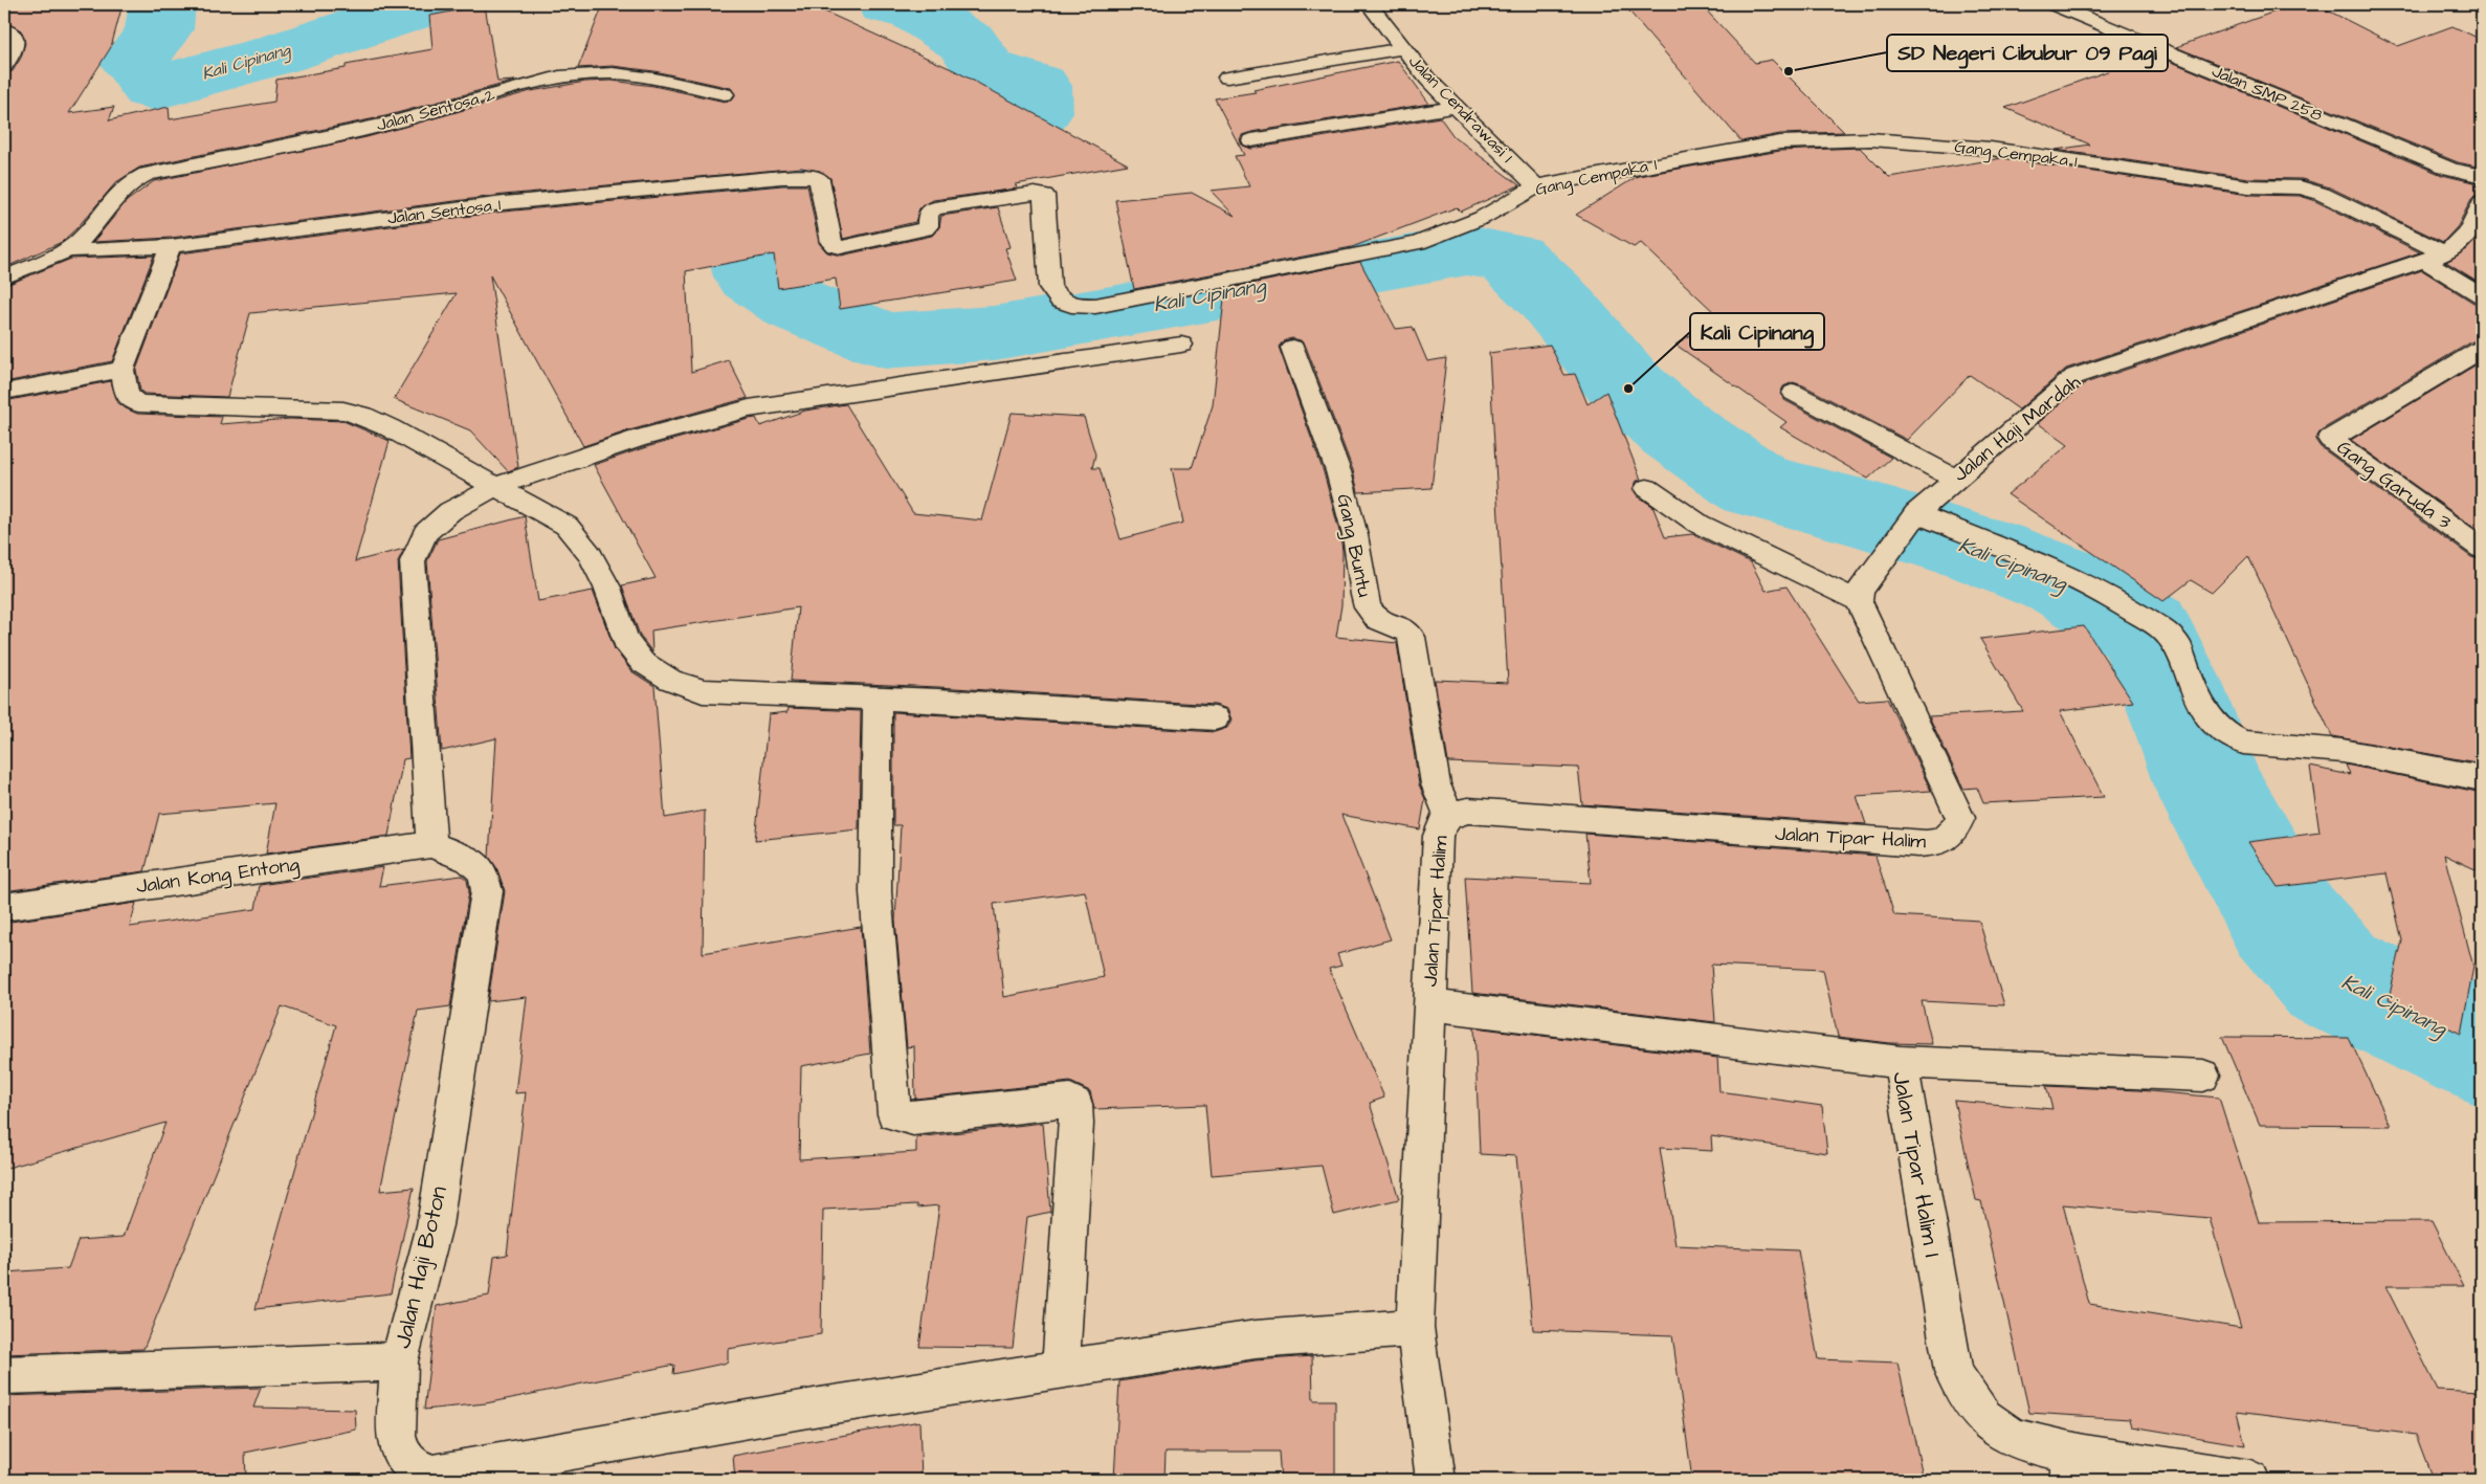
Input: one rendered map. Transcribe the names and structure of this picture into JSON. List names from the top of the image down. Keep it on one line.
{"streets":{"street":["Jalan SMP 258","Jalan Cendrawasi 1","Jalan Sentosa 2","Gang Cempaka 1","Jalan Sentosa 1","Jalan Haji Mardah","Gang Garuda 3","Gang Buntu","Jalan Tipar Halim","Jalan Kong Entong","Jalan Tipar Halim I","Jalan Haji Boton"]},"crossings":[["Jalan Cendrawasi 1","Gang Cempaka 1"],["Jalan Sentosa 2","Jalan Sentosa 1"],["Gang Cempaka 1","Jalan Sentosa 1"],["Gang Cempaka 1","Jalan Haji Mardah"],["Jalan Haji Mardah","Jalan Tipar Halim"],["Gang Buntu","Jalan Tipar Halim"],["Jalan Tipar Halim","Jalan Tipar Halim I"],["Jalan Kong Entong","Jalan Haji Boton"]],"water":["Kali Cipinang"],"places":["SD Negeri Cibubur 09 Pagi","Kali Cipinang"]}
